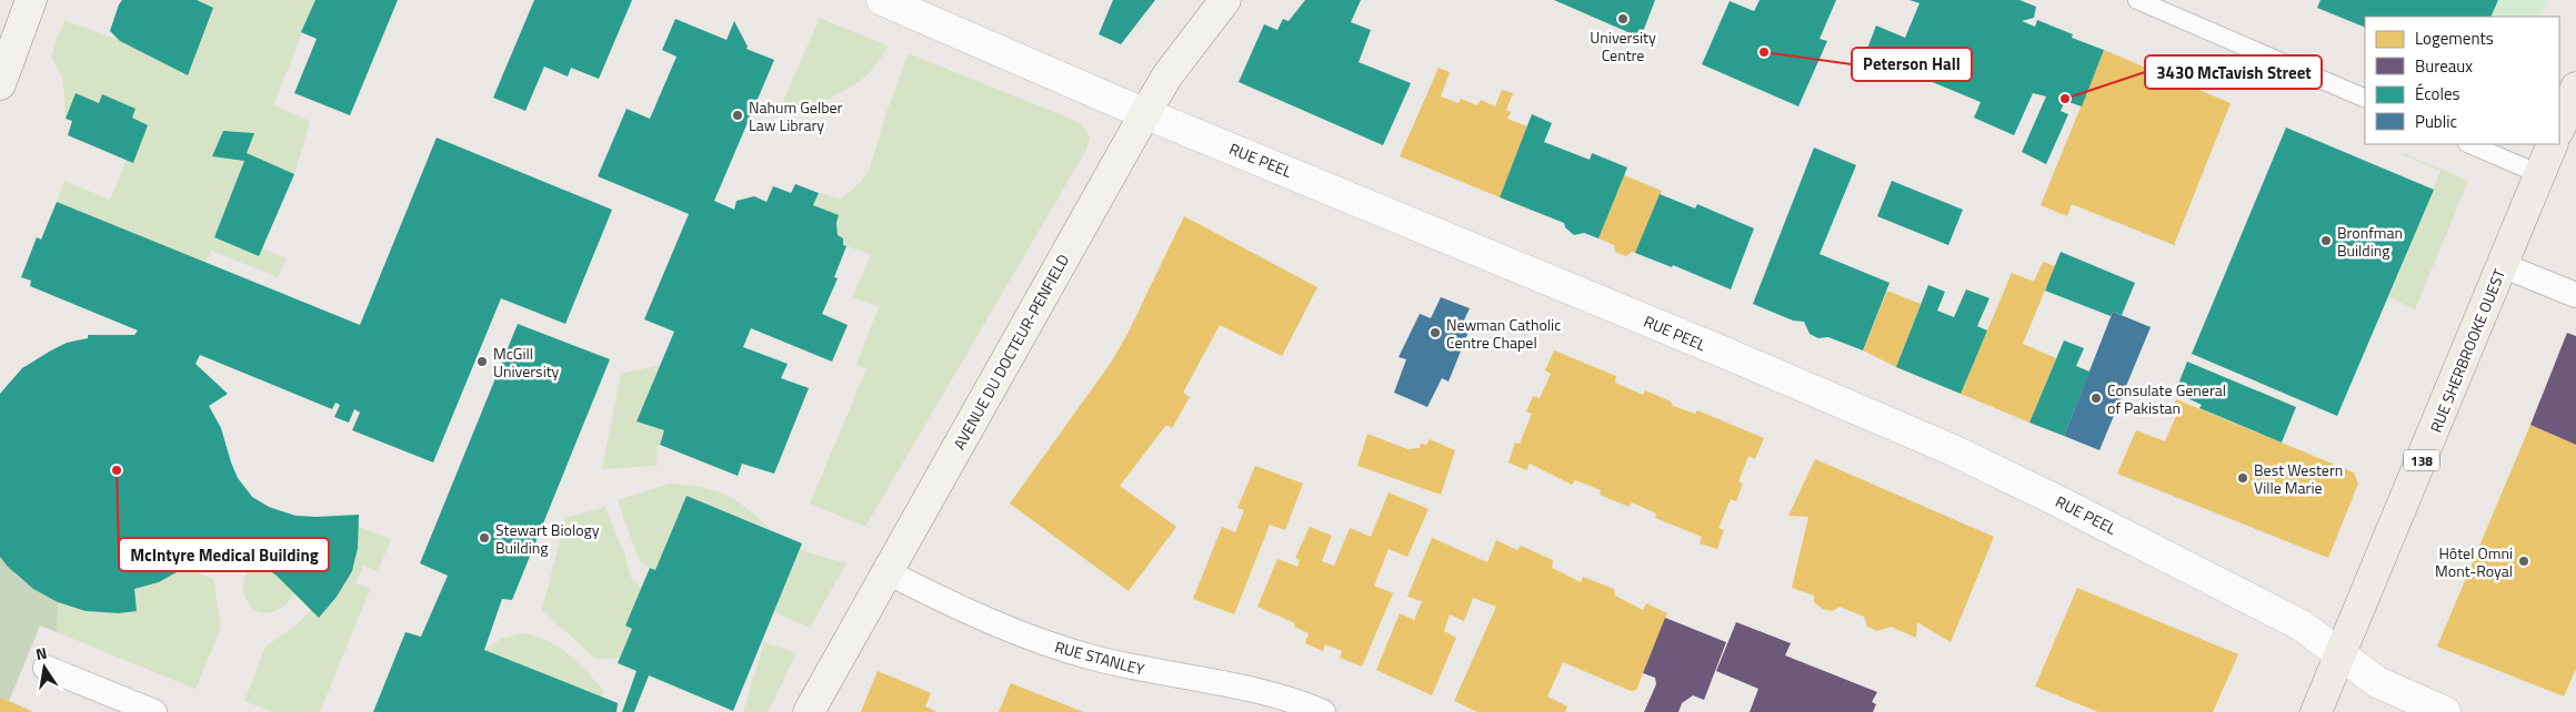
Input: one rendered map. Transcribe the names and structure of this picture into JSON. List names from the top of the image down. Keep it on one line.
{"streets":{"main road":["RUE SHERBROOKE OUEST","AVENUE DU DOCTEUR-PENFIELD","138"],"street":["RUE PEEL","RUE STANLEY"]},"crossings":[["RUE PEEL","RUE SHERBROOKE OUEST"],["RUE PEEL","AVENUE DU DOCTEUR-PENFIELD"],["AVENUE DU DOCTEUR-PENFIELD","RUE STANLEY"]],"places":["University Centre","Peterson Hall","3430 McTavish Street","Nahum Gelber Law Library","Bronfman Building","Newman Catholic Centre Chapel","McGill University","Consulate General of Pakistan","McIntyre Medical Building","Best Western Ville Marie","Stewart Biology Building","Hôtel Omni Mont-Royal"],"legend":["Logements","Bureaux","Écoles","Public"],"north":"top"}
